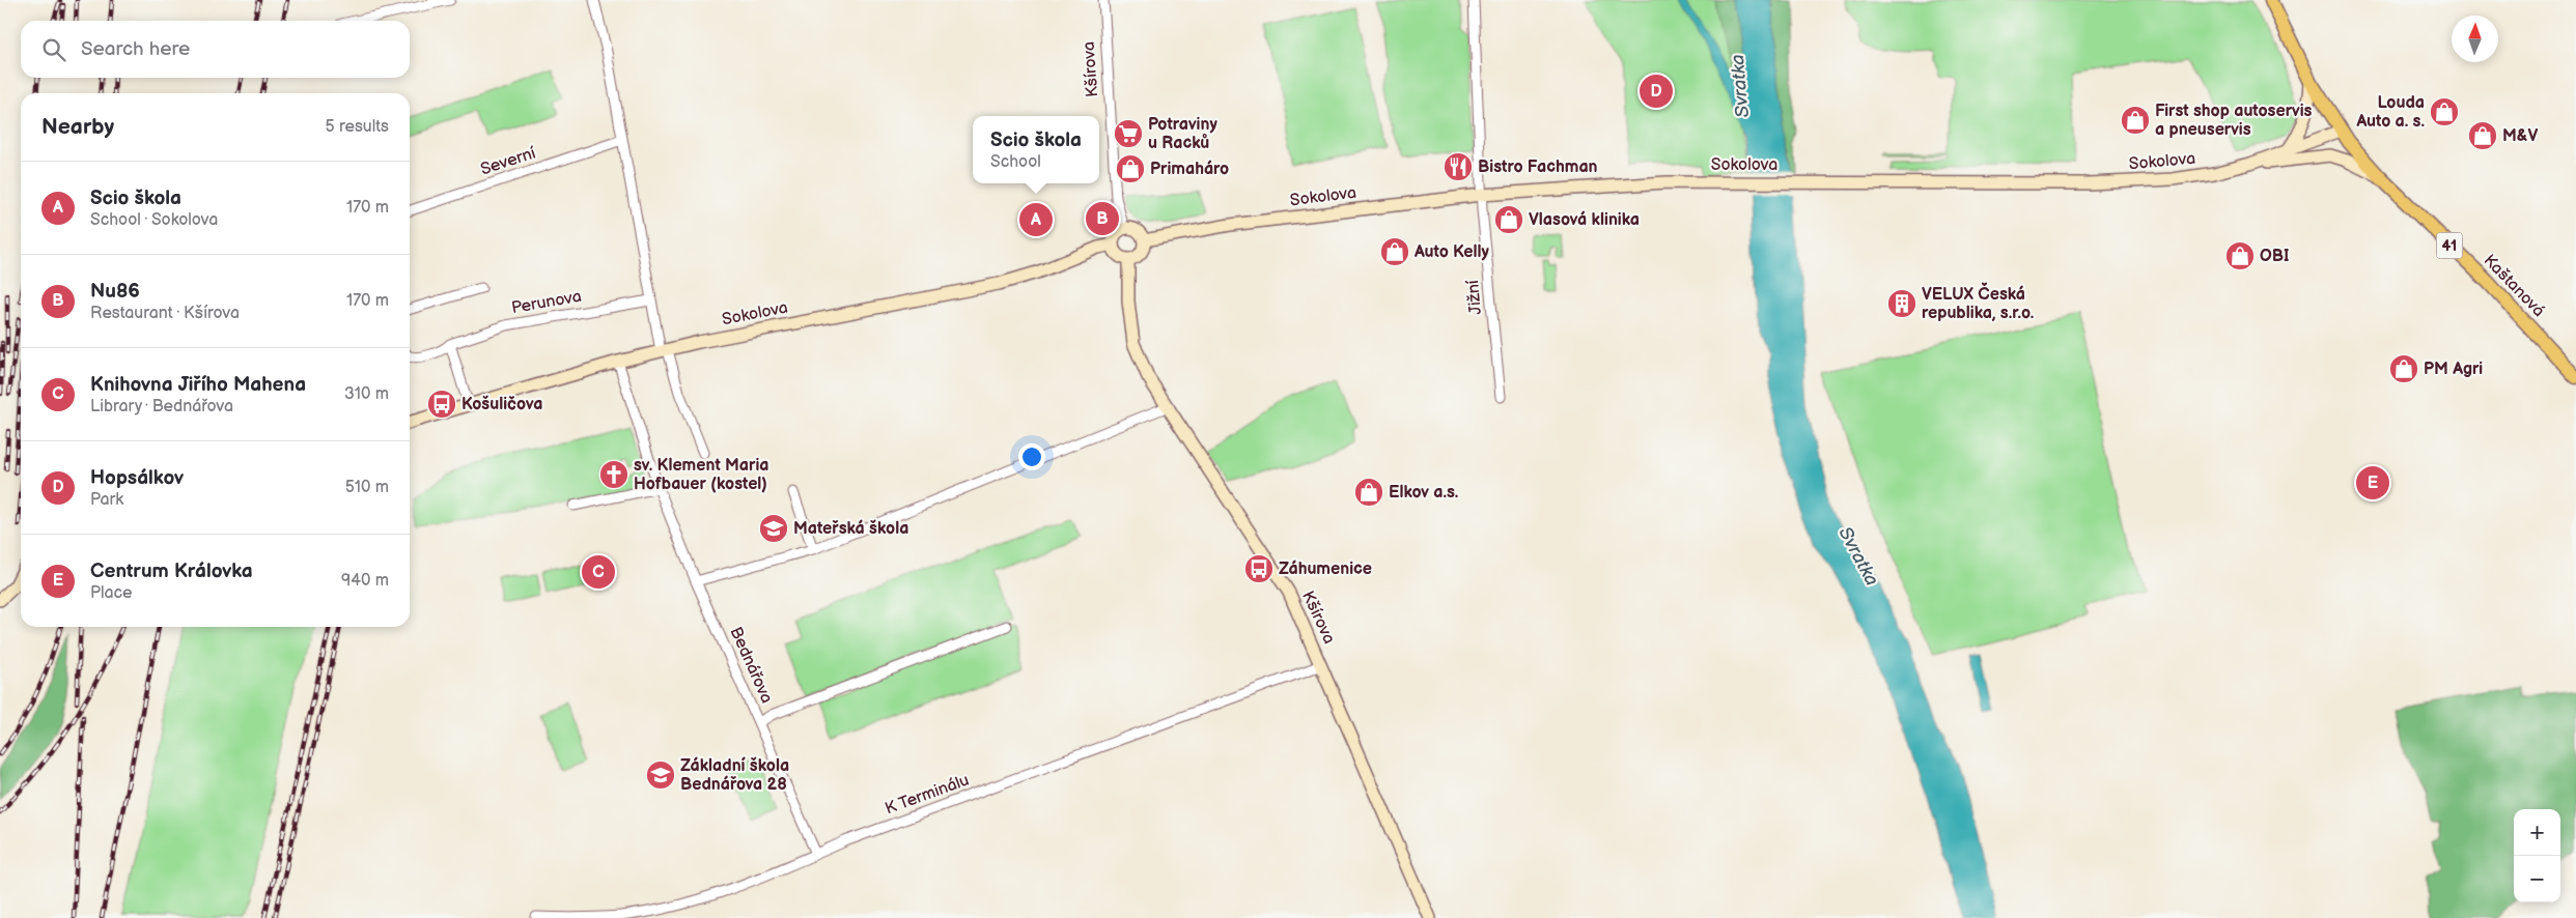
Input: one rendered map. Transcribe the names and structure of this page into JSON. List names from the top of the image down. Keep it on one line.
{"streets":{"main road":["41","Kaštanová"],"street":["Kšírova","Severní","Sokolova","Jižní","Perunova","Bednářova","K Terminálu"]},"crossings":[["Kšírova","Sokolova"],["Kšírova","K Terminálu"],["Sokolova","41"],["Sokolova","Kaštanová"],["Sokolova","Jižní"],["Sokolova","Bednářova"],["41","Kaštanová"],["Bednářova","K Terminálu"]],"water":["Svratka"],"places":{"shop":["Louda Auto a. s.","First shop autoservis a pneuservis","M&V","Primaháro","Vlasová klinika","Auto Kelly","OBI","PM Agri","Elkov a.s."],"supermarket":["Potraviny u Racků"],"restaurant":["Bistro Fachman"],"building":["VELUX Česká republika, s.r.o."],"bus stop":["Košuličova","Záhumenice"],"church":["sv. Klement Maria Hofbauer (kostel)"],"school or university":["Mateřská škola","Základní škola Bednářova 28"]},"north":"top","page":{"search":"Search here","pins":["D","B","A","E","C"],"heading":["Nearby","5 results"],"popup":["Scio škola","School"],"list":[{"mark":"A","name":"Scio škola","note":"School · Sokolova","value":"170 m"},{"mark":"B","name":"Nu86","note":"Restaurant · Kšírova","value":"170 m"},{"mark":"C","name":"Knihovna Jiřího Mahena","note":"Library · Bednářova","value":"310 m"},{"mark":"D","name":"Hopsálkov","note":"Park","value":"510 m"},{"mark":"E","name":"Centrum Královka","note":"Place","value":"940 m"}],"map_buttons":["+","−"]}}
